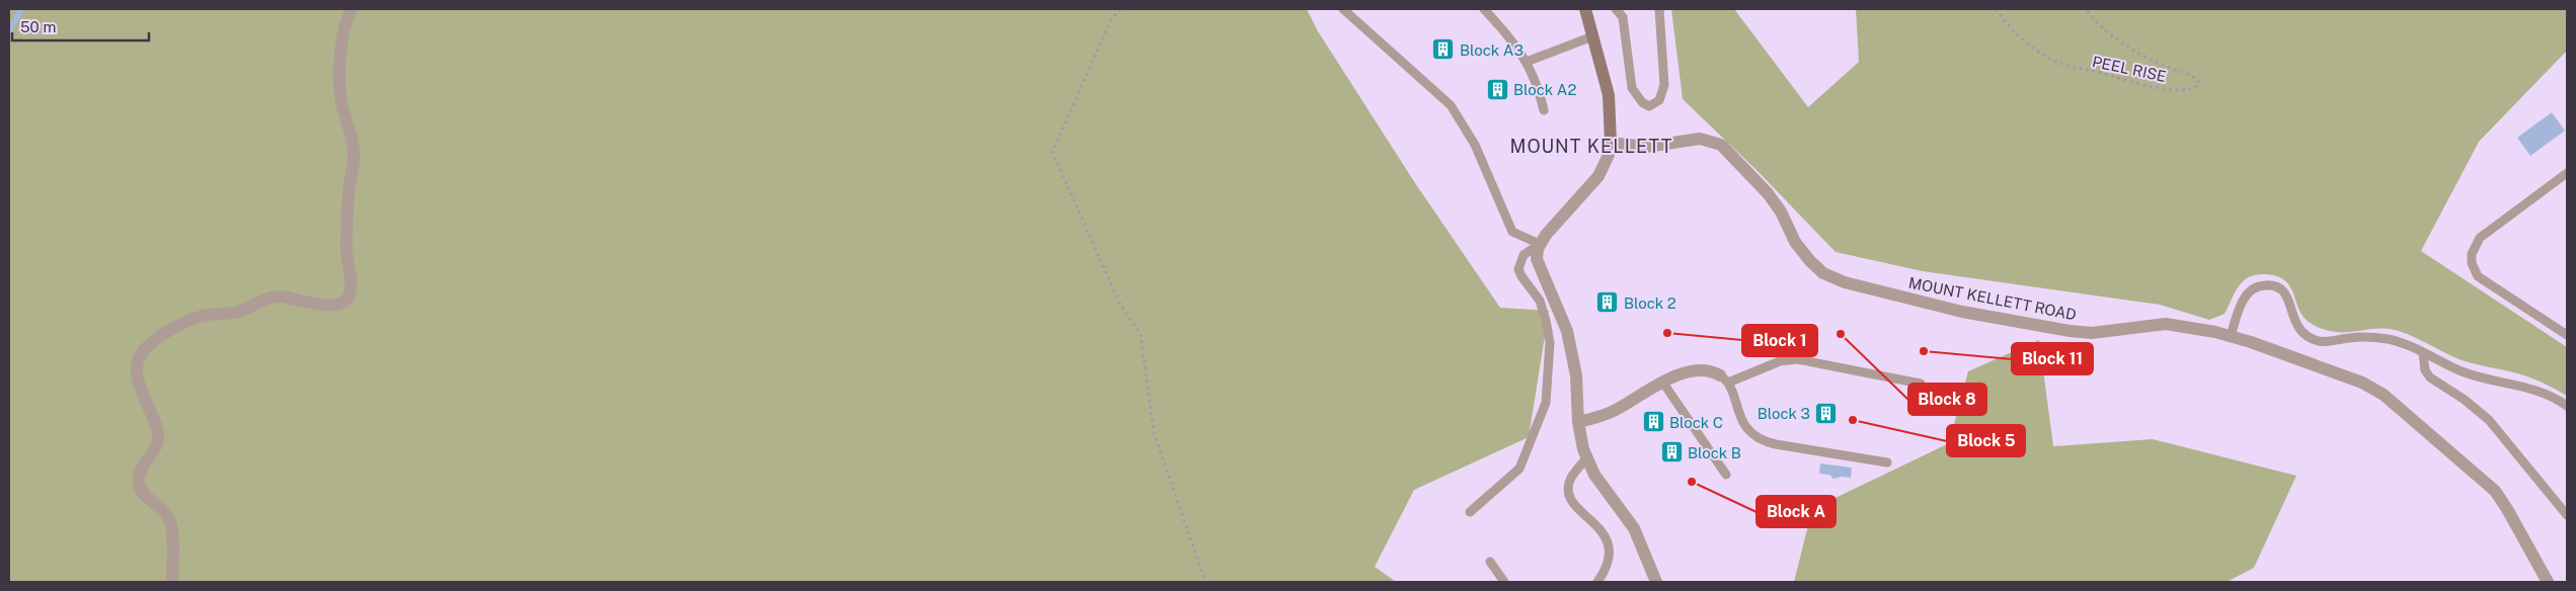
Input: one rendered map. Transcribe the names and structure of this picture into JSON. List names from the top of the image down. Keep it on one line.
{"streets":{"street":["MOUNT KELLETT ROAD"],"path":["PEEL RISE"]},"districts":["MOUNT KELLETT"],"places":{"building":["Block A3","Block A2","Block 2","Block 3","Block C","Block B"],"other":["Block 1","Block 8","Block 11","Block 5","Block A"]},"scale_bar":"50 m"}
